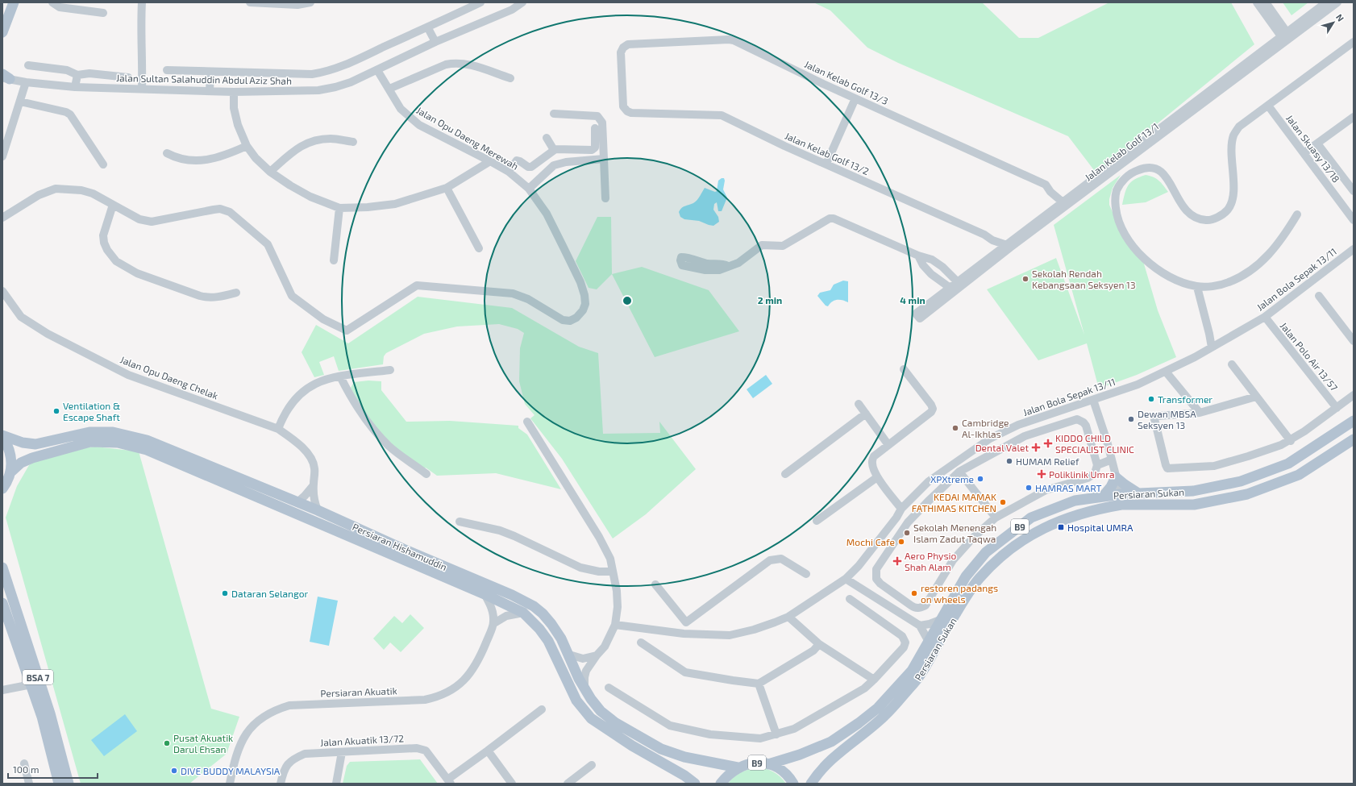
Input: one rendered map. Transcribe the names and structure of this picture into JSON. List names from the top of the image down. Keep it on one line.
{"streets":{"main road":["Persiaran Sukan","B9","Persiaran Hishamuddin","BSA 7"],"street":["Jalan Sultan Salahuddin Abdul Aziz Shah","Jalan Kelab Golf 13/3","Jalan Opu Daeng Merewah","Jalan Skuasy 13/18","Jalan Kelab Golf 13/2","Jalan Bola Sepak 13/11","Jalan Polo Air 13/57","Jalan Opu Daeng Chelak","Persiaran Akuatik","Jalan Akuatik 13/72"]},"crossings":[["Jalan Sultan Salahuddin Abdul Aziz Shah","Jalan Opu Daeng Merewah"],["Jalan Kelab Golf 13/3","Jalan Kelab Golf 13/2"],["Jalan Bola Sepak 13/11","Jalan Polo Air 13/57"],["Jalan Opu Daeng Chelak","Persiaran Hishamuddin"],["Persiaran Sukan","B9"],["B9","Persiaran Hishamuddin"]],"places":{"other":["Sekolah Rendah Kebangsaan Seksyen 13","Transformer","Ventilation & Escape Shaft","Dewan MBSA Seksyen 13","Cambridge Al-Ikhlas","HUMAM Relief","XPXtreme","HAMRAS MART","KEDAI MAMAK FATHIMAS KITCHEN","Sekolah Menengah Islam Zadut Taqwa","Mochi Cafe","Dataran Selangor","restoren padangs on wheels","Pusat Akuatik Darul Ehsan","DIVE BUDDY MALAYSIA"],"health":["KIDDO CHILD SPECIALIST CLINIC","Dental Valet","Poliklinik Umra","Aero Physio Shah Alam"],"transit":["Hospital UMRA"]},"scale_bar":"100 m","north":"top right","rings":["2 min","4 min"]}
